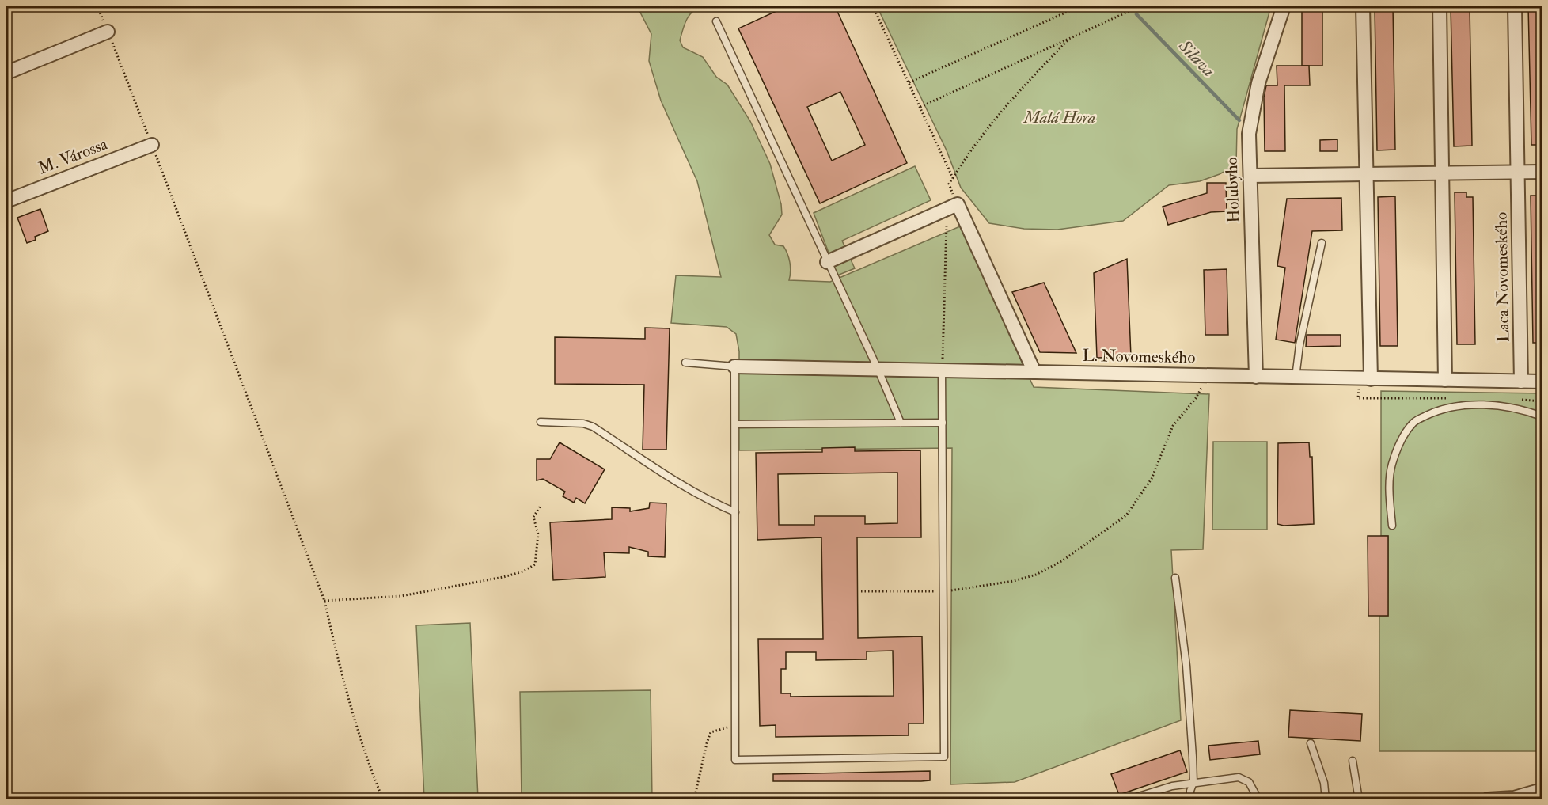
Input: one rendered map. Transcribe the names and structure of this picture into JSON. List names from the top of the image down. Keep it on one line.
{"streets":{"street":["M. Várossa","Holubyho","Laca Novomeského","L. Novomeského"]},"crossings":[["Holubyho","L. Novomeského"],["Laca Novomeského","L. Novomeského"]],"water":["Silava"],"parks":["Malá Hora"]}
